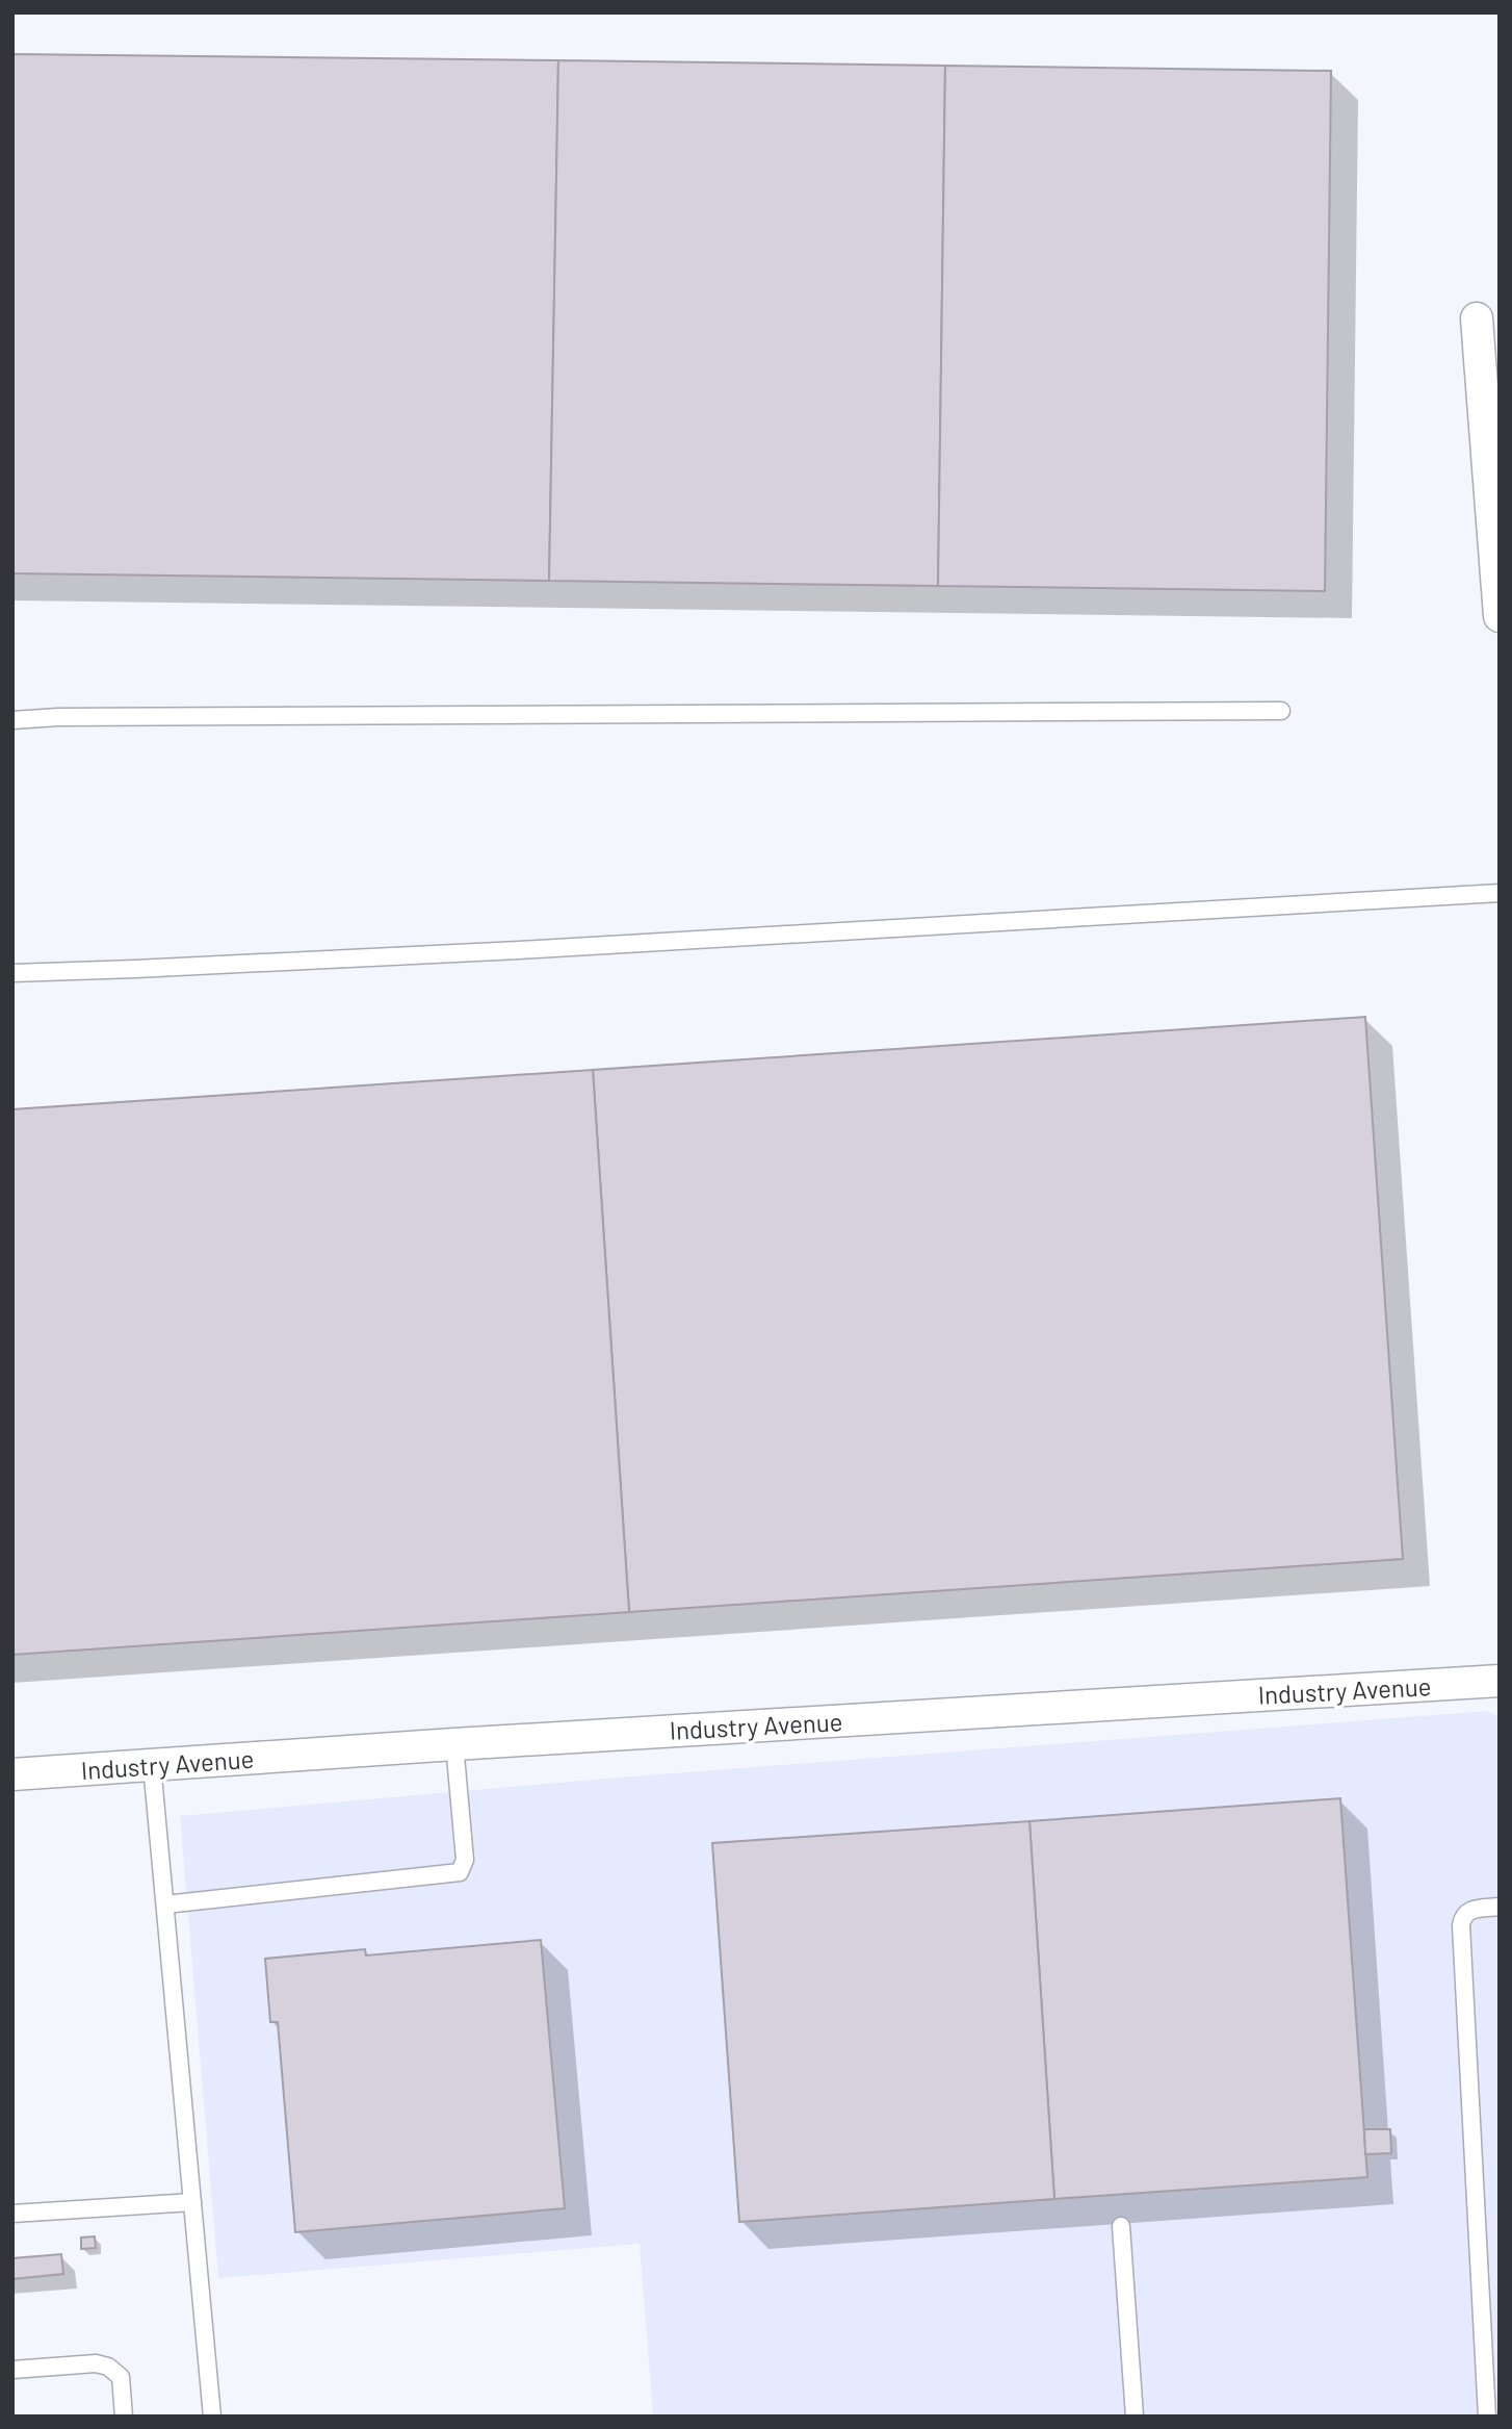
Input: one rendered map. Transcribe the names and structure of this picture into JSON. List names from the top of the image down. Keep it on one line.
{"streets":{"street":["Industry Avenue"]}}
